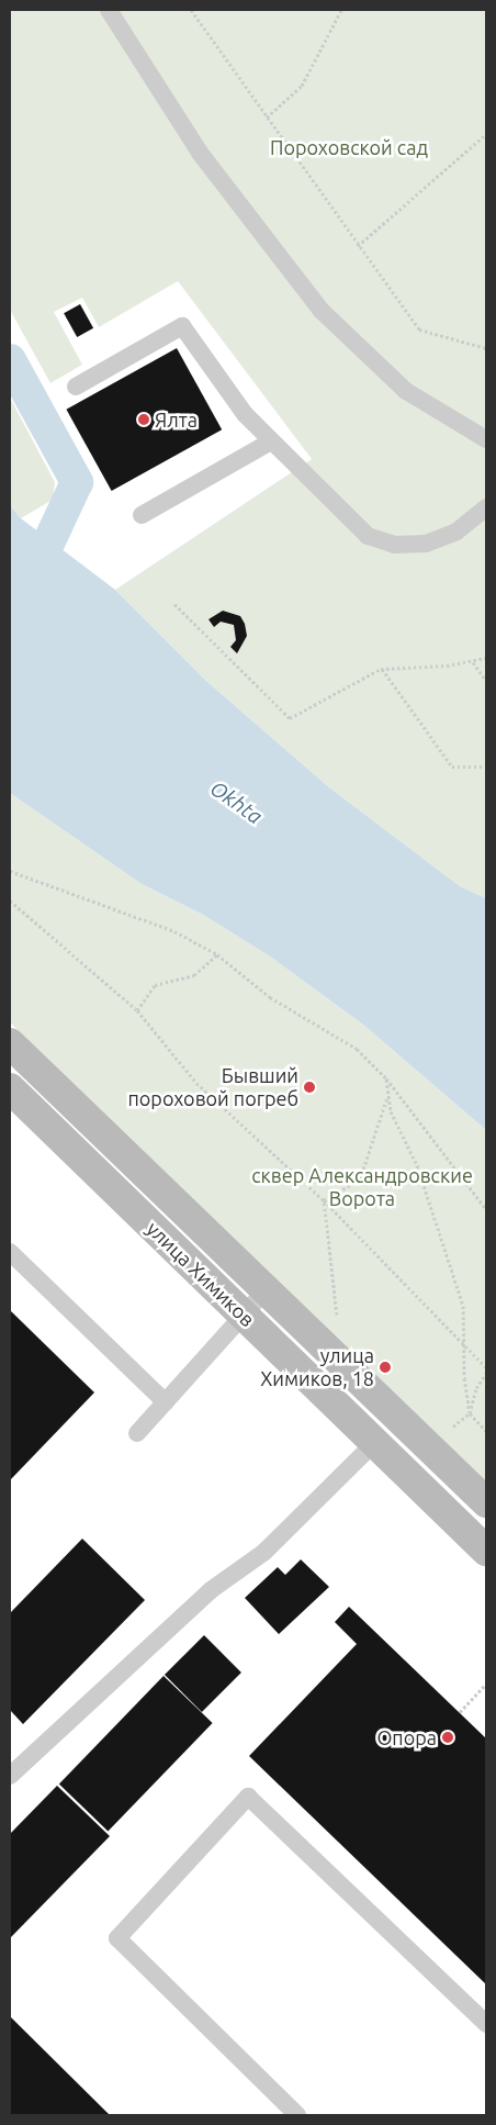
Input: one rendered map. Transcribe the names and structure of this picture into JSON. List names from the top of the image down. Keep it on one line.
{"streets":{"street":["улица Химиков"]},"water":["Okhta"],"parks":["Пороховской сад","сквер Александровские Ворота"],"places":["Ялта","Бывший пороховой погреб","улица Химиков, 18","Опора"]}
